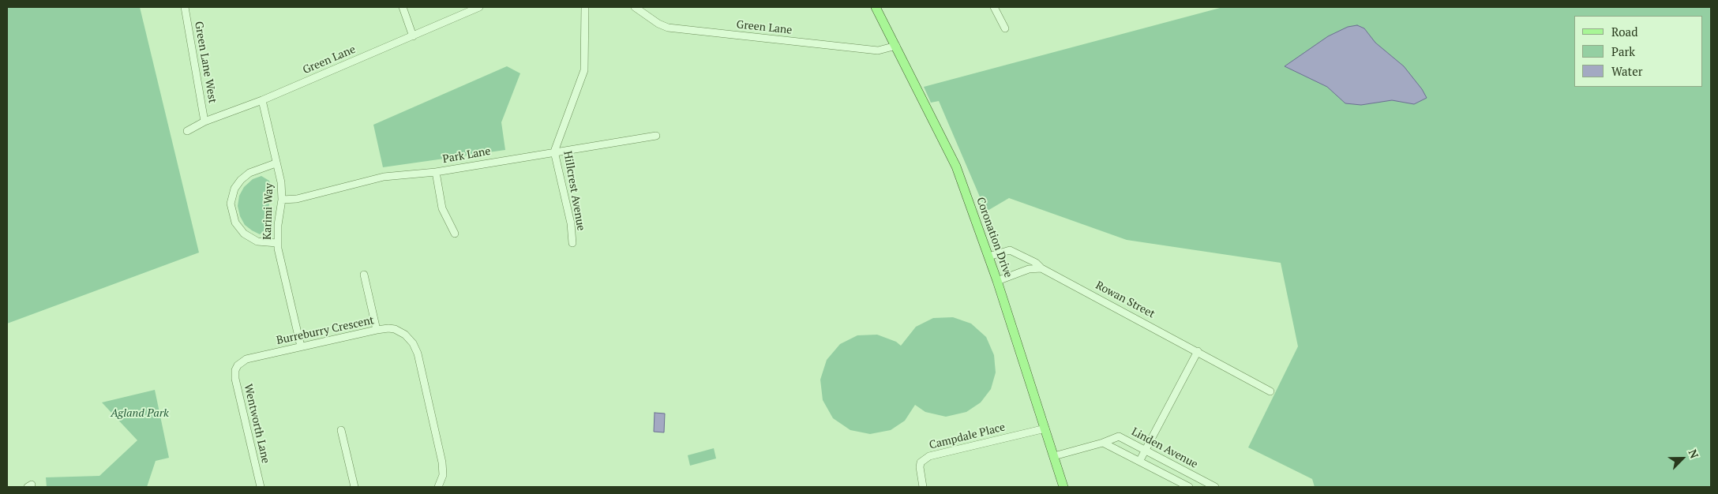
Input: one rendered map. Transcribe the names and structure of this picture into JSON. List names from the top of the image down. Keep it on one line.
{"streets":{"main road":["Coronation Drive"],"street":["Green Lane","Green Lane West","Park Lane","Hillcrest Avenue","Karimi Way","Rowan Street","Burreburry Crescent","Wentworth Lane","Campdale Place","Linden Avenue"]},"crossings":[["Green Lane","Green Lane West"],["Green Lane","Karimi Way"],["Green Lane","Coronation Drive"],["Park Lane","Hillcrest Avenue"],["Park Lane","Karimi Way"],["Karimi Way","Burreburry Crescent"],["Coronation Drive","Rowan Street"],["Coronation Drive","Campdale Place"],["Coronation Drive","Linden Avenue"],["Burreburry Crescent","Wentworth Lane"]],"parks":["Agland Park"],"legend":["Road","Park","Water"],"north":"top right"}
